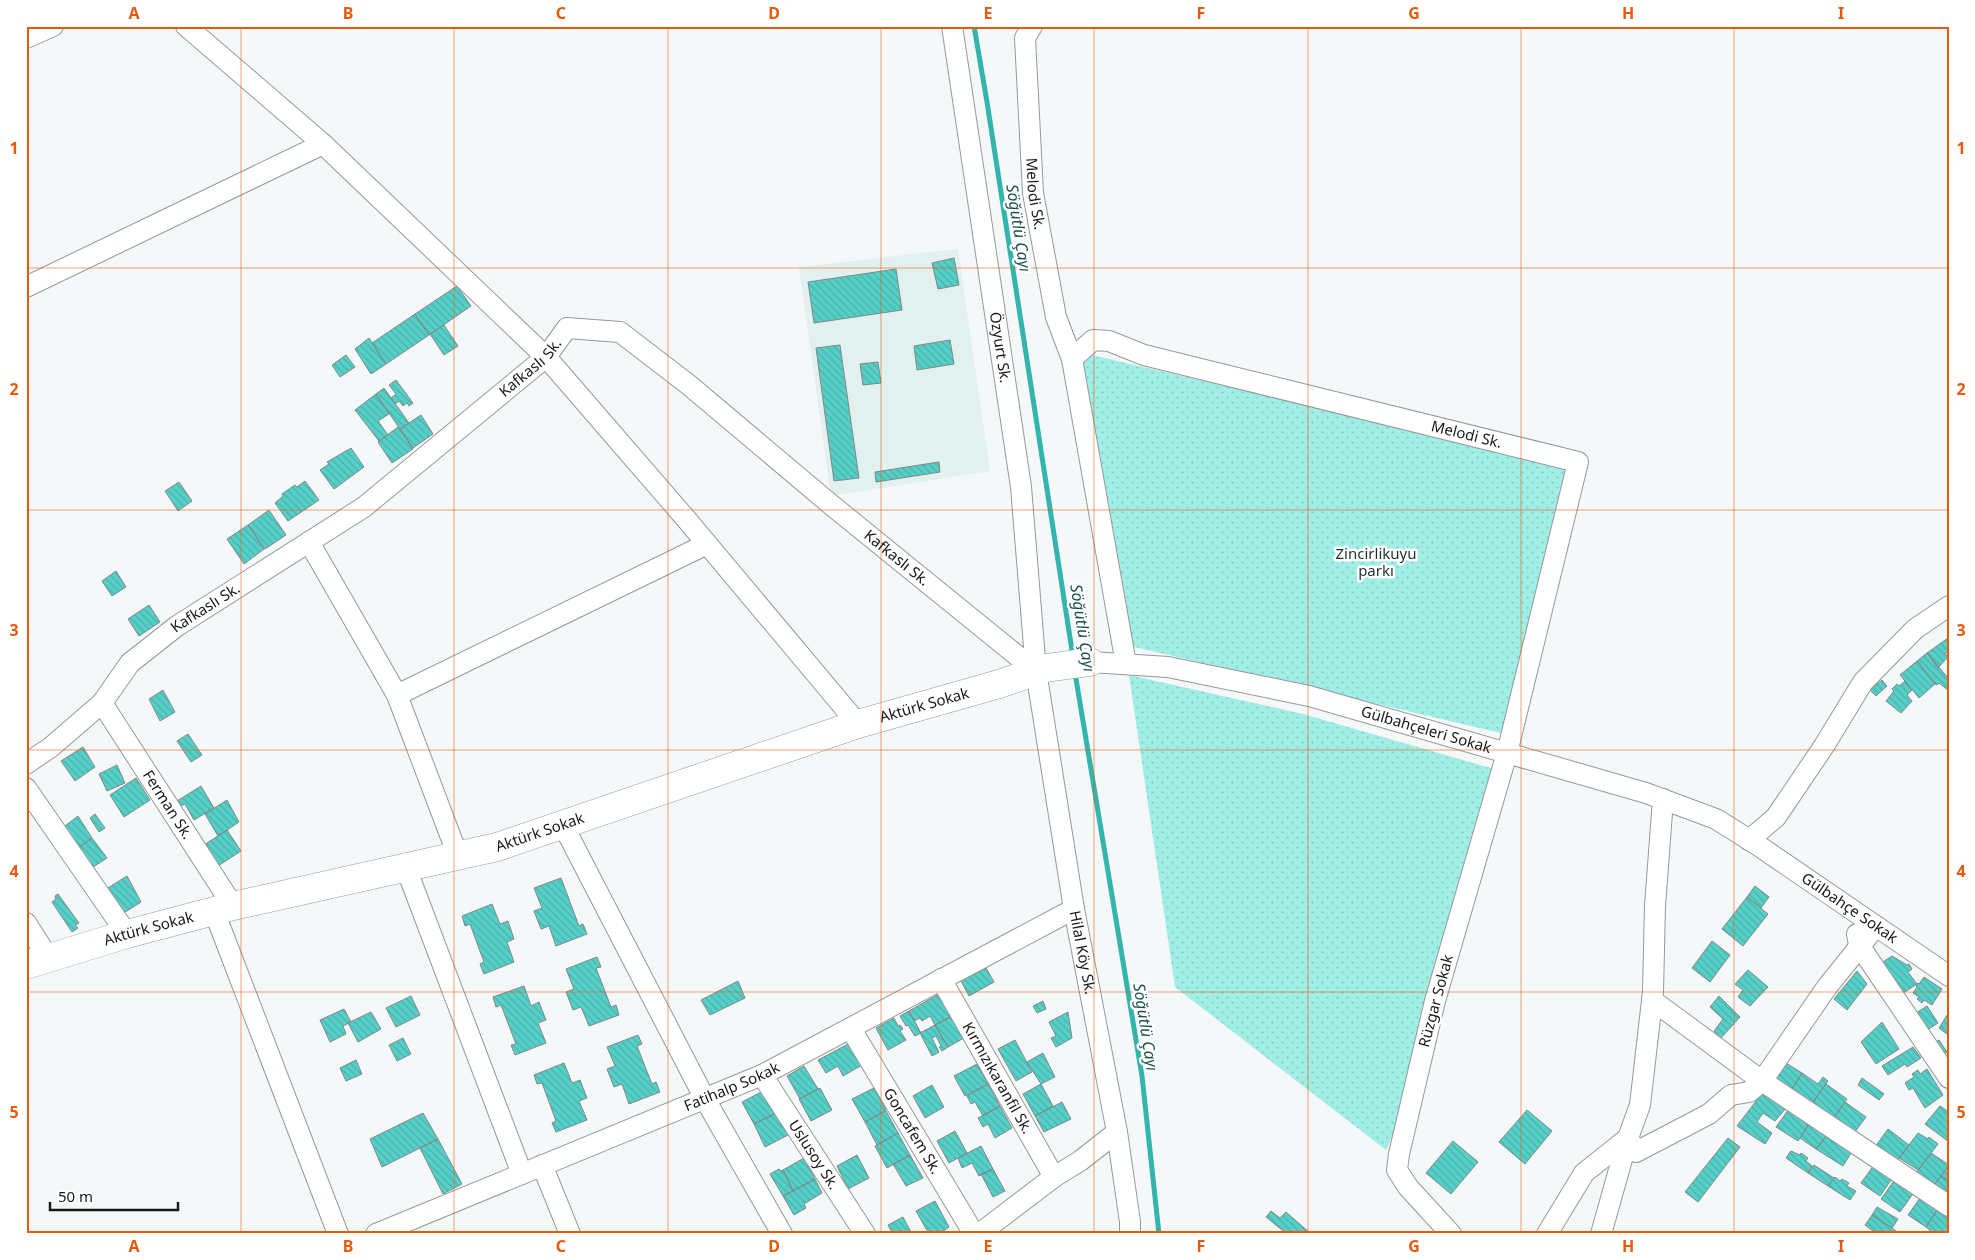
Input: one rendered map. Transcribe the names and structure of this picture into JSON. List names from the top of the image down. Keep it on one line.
{"streets":{"street":["Melodi Sk.","Özyurt Sk.","Kafkaslı Sk.","Aktürk Sokak","Gülbahçeleri Sokak","Ferman Sk.","Gülbahçe Sokak","Hilal Köy Sk.","Rüzgar Sokak","Kırmızıkaranfil Sk.","Fatihalp Sokak","Goncafem Sk.","Uslusoy Sk."]},"crossings":[["Melodi Sk.","Gülbahçeleri Sokak"],["Melodi Sk.","Rüzgar Sokak"],["Özyurt Sk.","Kafkaslı Sk."],["Özyurt Sk.","Aktürk Sokak"],["Özyurt Sk.","Hilal Köy Sk."],["Kafkaslı Sk.","Aktürk Sokak"],["Kafkaslı Sk.","Ferman Sk."],["Kafkaslı Sk.","Hilal Köy Sk."],["Aktürk Sokak","Gülbahçeleri Sokak"],["Aktürk Sokak","Ferman Sk."],["Aktürk Sokak","Hilal Köy Sk."],["Gülbahçeleri Sokak","Gülbahçe Sokak"],["Gülbahçeleri Sokak","Rüzgar Sokak"],["Hilal Köy Sk.","Fatihalp Sokak"],["Kırmızıkaranfil Sk.","Fatihalp Sokak"],["Fatihalp Sokak","Goncafem Sk."],["Fatihalp Sokak","Uslusoy Sk."]],"water":["Söğütlü Çayı"],"parks":["Zincirlikuyu parkı"],"scale_bar":"50 m","grid":{"columns":["A","B","C","D","E","F","G","H","I"],"rows":["1","2","3","4","5"]}}
